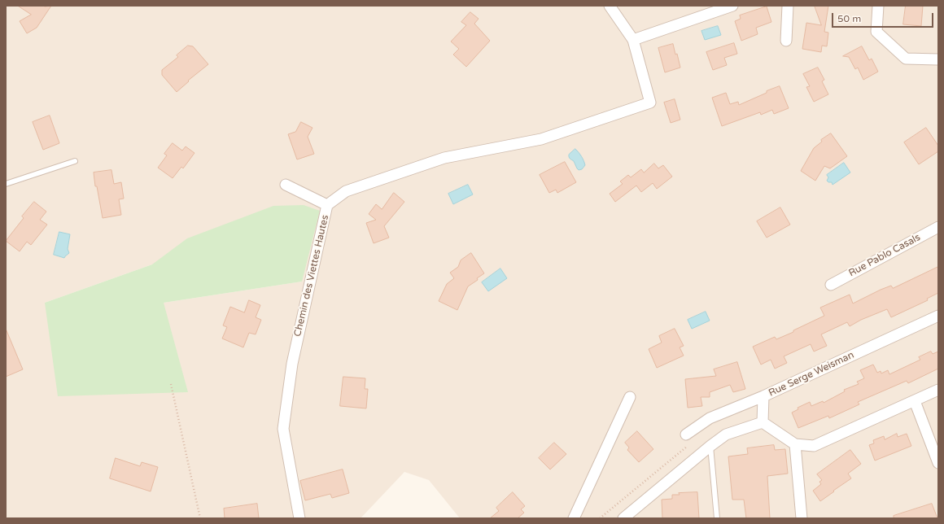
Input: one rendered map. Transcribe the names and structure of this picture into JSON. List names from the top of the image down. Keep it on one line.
{"streets":{"street":["Rue Pablo Casals","Chemin des Viettes Hautes","Rue Serge Weisman"]},"scale_bar":"50 m"}
